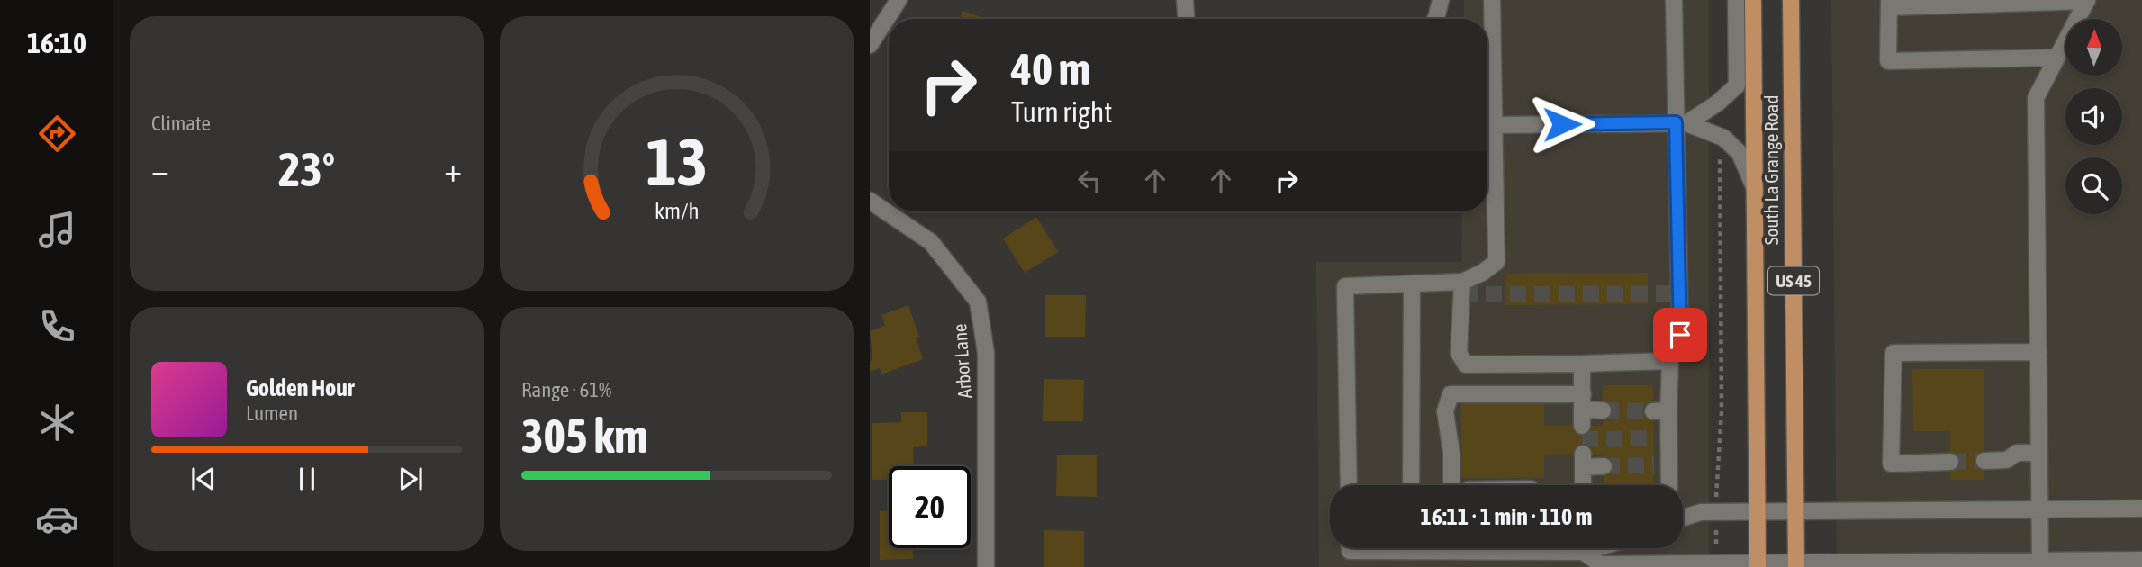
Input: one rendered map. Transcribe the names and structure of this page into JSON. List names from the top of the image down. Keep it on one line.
{"streets":{"main road":["South La Grange Road","US 45"],"street":["Arbor Lane"]},"north":"top","page":{"tabs":"16:10","tile":["Climate",["Range · 61%","305 km"]],"turn":["40 m","Turn right"],"heat":["−","23°","+"],"song":["Golden Hour","Lumen"],"limit":"20","trip":"16:11 · 1 min · 110 m","gauge":["13","km/h"]}}
